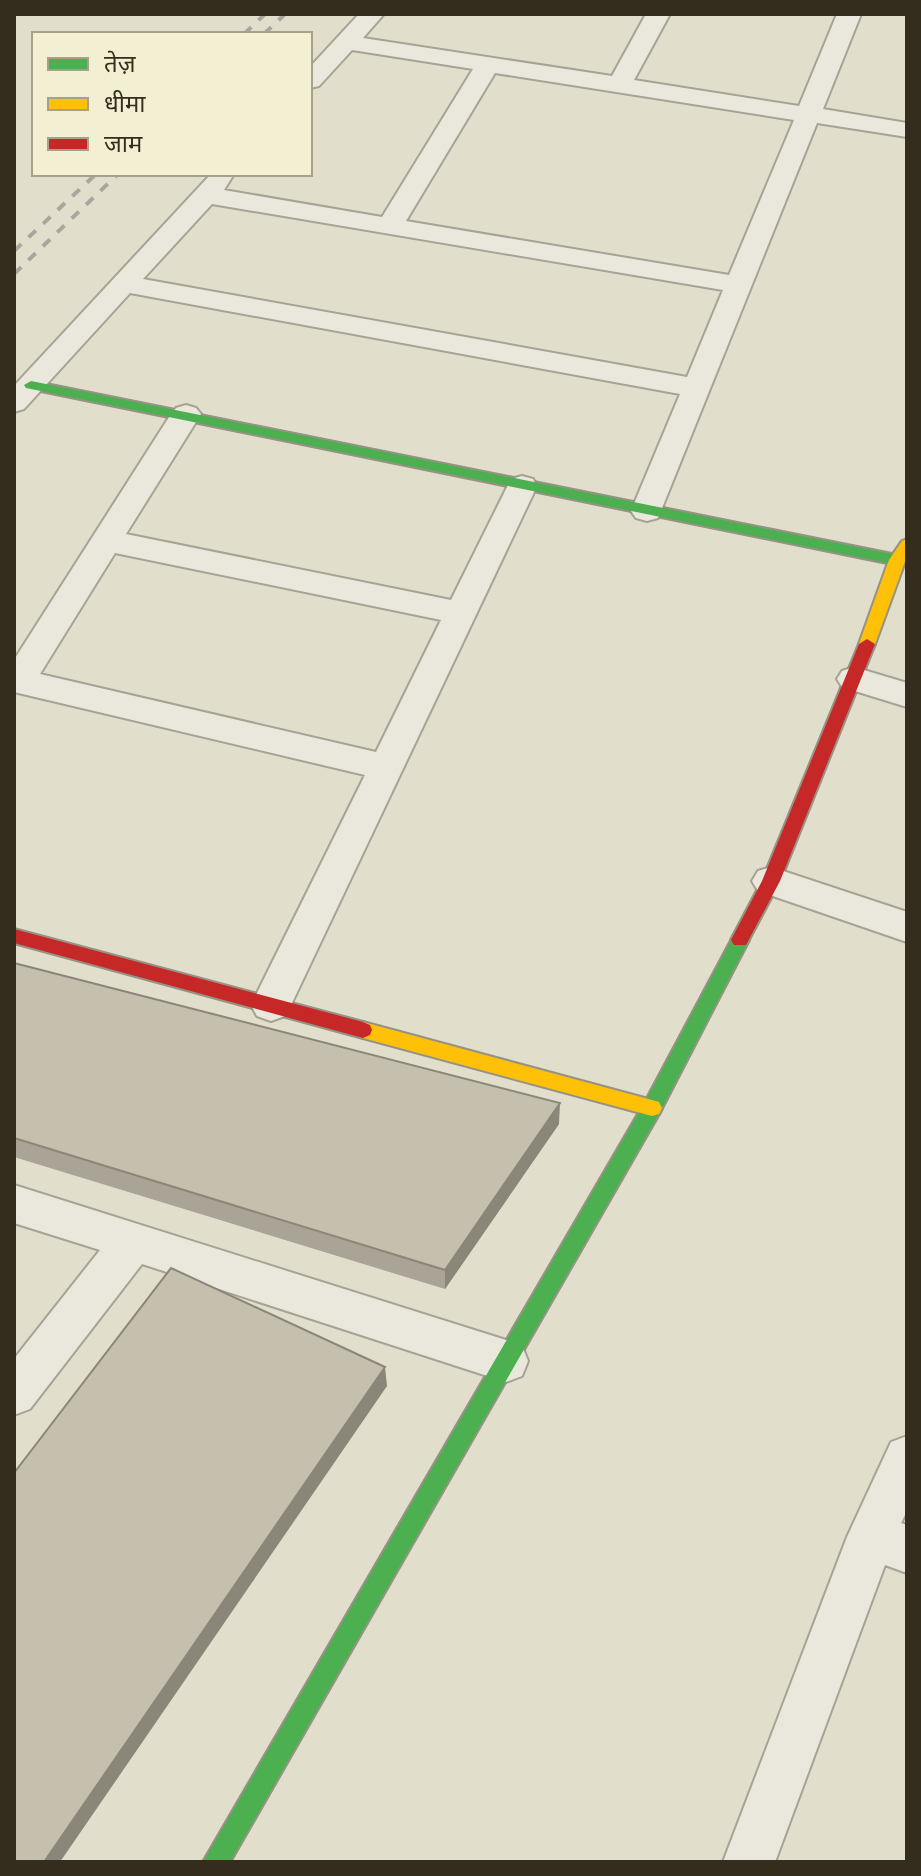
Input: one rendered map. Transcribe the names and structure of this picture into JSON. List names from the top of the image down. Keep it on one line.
{"legend":["तेज़","धीमा","जाम"]}
